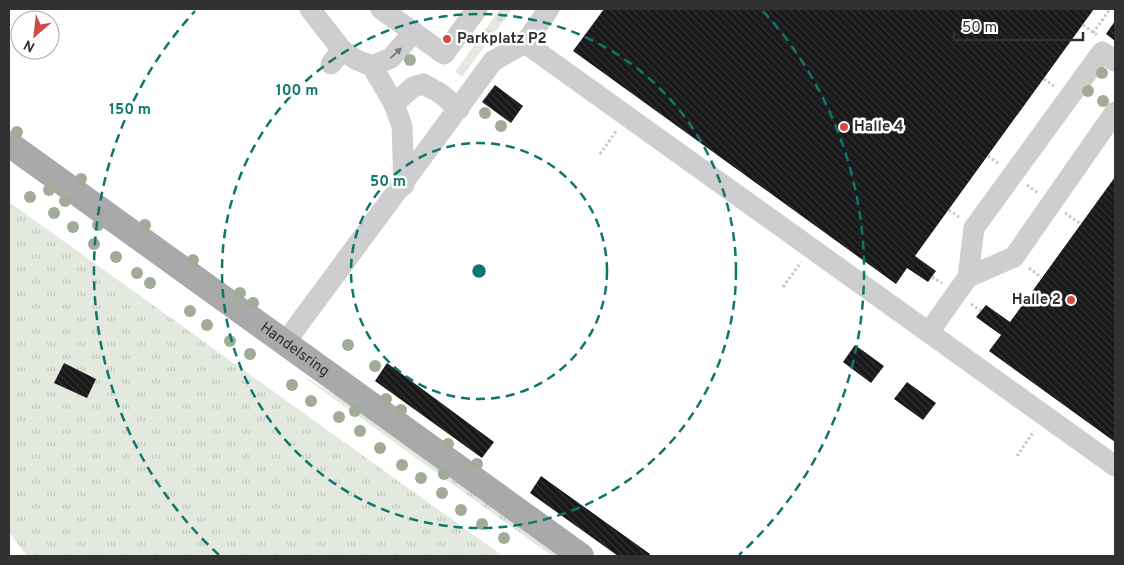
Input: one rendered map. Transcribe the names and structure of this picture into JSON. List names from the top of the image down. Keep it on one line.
{"streets":{"main road":["Handelsring"]},"places":["Parkplatz P2","Halle 4","Halle 2"],"scale_bar":"50 m","north":"bottom left","rings":["100 m","150 m","50 m"]}
